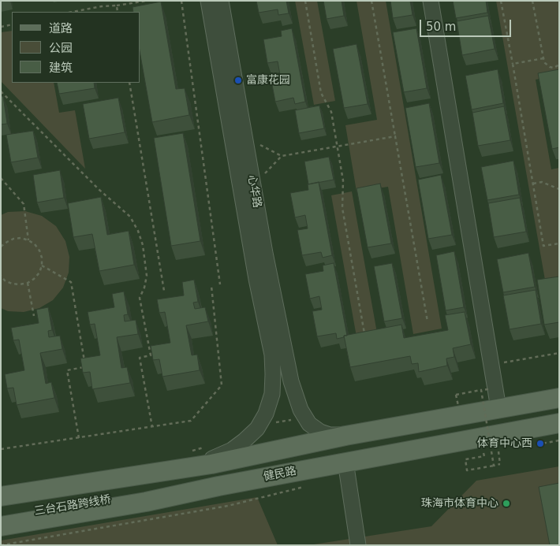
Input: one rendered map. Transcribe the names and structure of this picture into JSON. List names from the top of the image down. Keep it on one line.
{"streets":{"main road":["健民路","三台石路跨线桥"],"street":["心华路"]},"places":["富康花园","体育中心西","珠海市体育中心"],"legend":["道路","公园","建筑"],"scale_bar":"50 m"}
